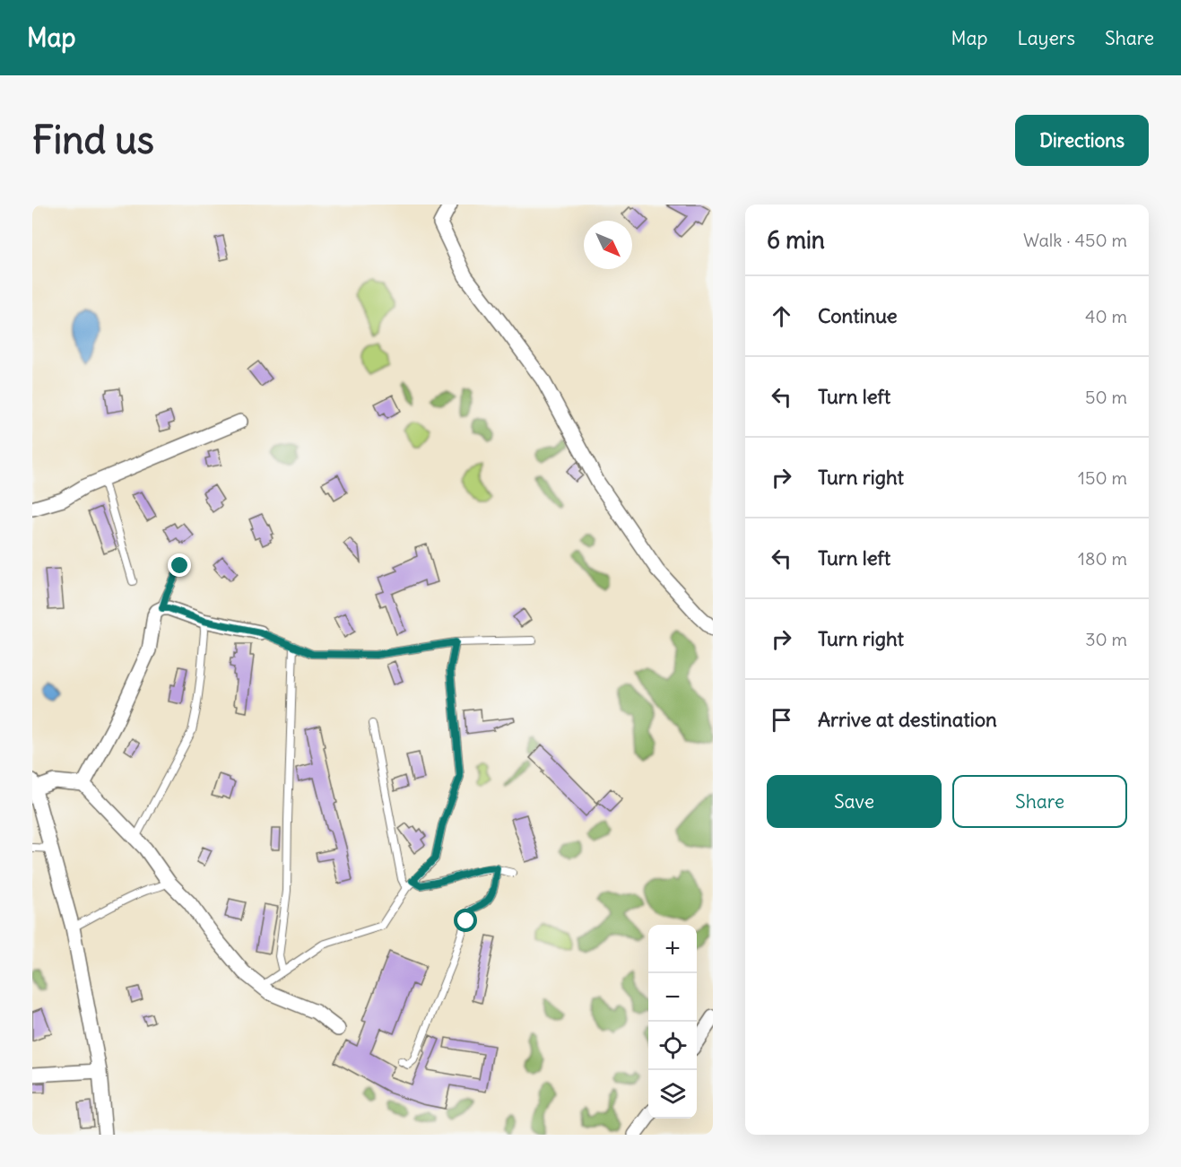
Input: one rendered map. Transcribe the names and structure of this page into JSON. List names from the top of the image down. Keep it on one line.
{"north":"bottom right","page":{"header":"Map","nav":["Map","Layers","Share"],"buttons":["Directions",["Save","Share"]],"title":"Find us","heading":["6 min","Walk · 450 m"],"list":[["Continue","40 m"],["Turn left","50 m"],["Turn right","150 m"],["Turn left","180 m"],["Turn right","30 m"],"Arrive at destination"],"map_buttons":["+","−"]}}
